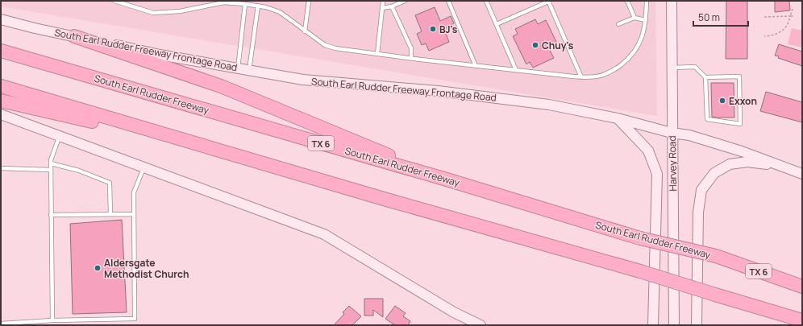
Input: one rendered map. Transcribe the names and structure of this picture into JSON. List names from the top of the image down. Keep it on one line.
{"streets":{"highway":["South Earl Rudder Freeway","TX 6"],"main road":["South Earl Rudder Freeway Frontage Road","Harvey Road"]},"crossings":[["South Earl Rudder Freeway Frontage Road","Harvey Road"]],"places":["BJ's","Chuy's","Exxon","Aldersgate Methodist Church"],"scale_bar":"50 m"}
